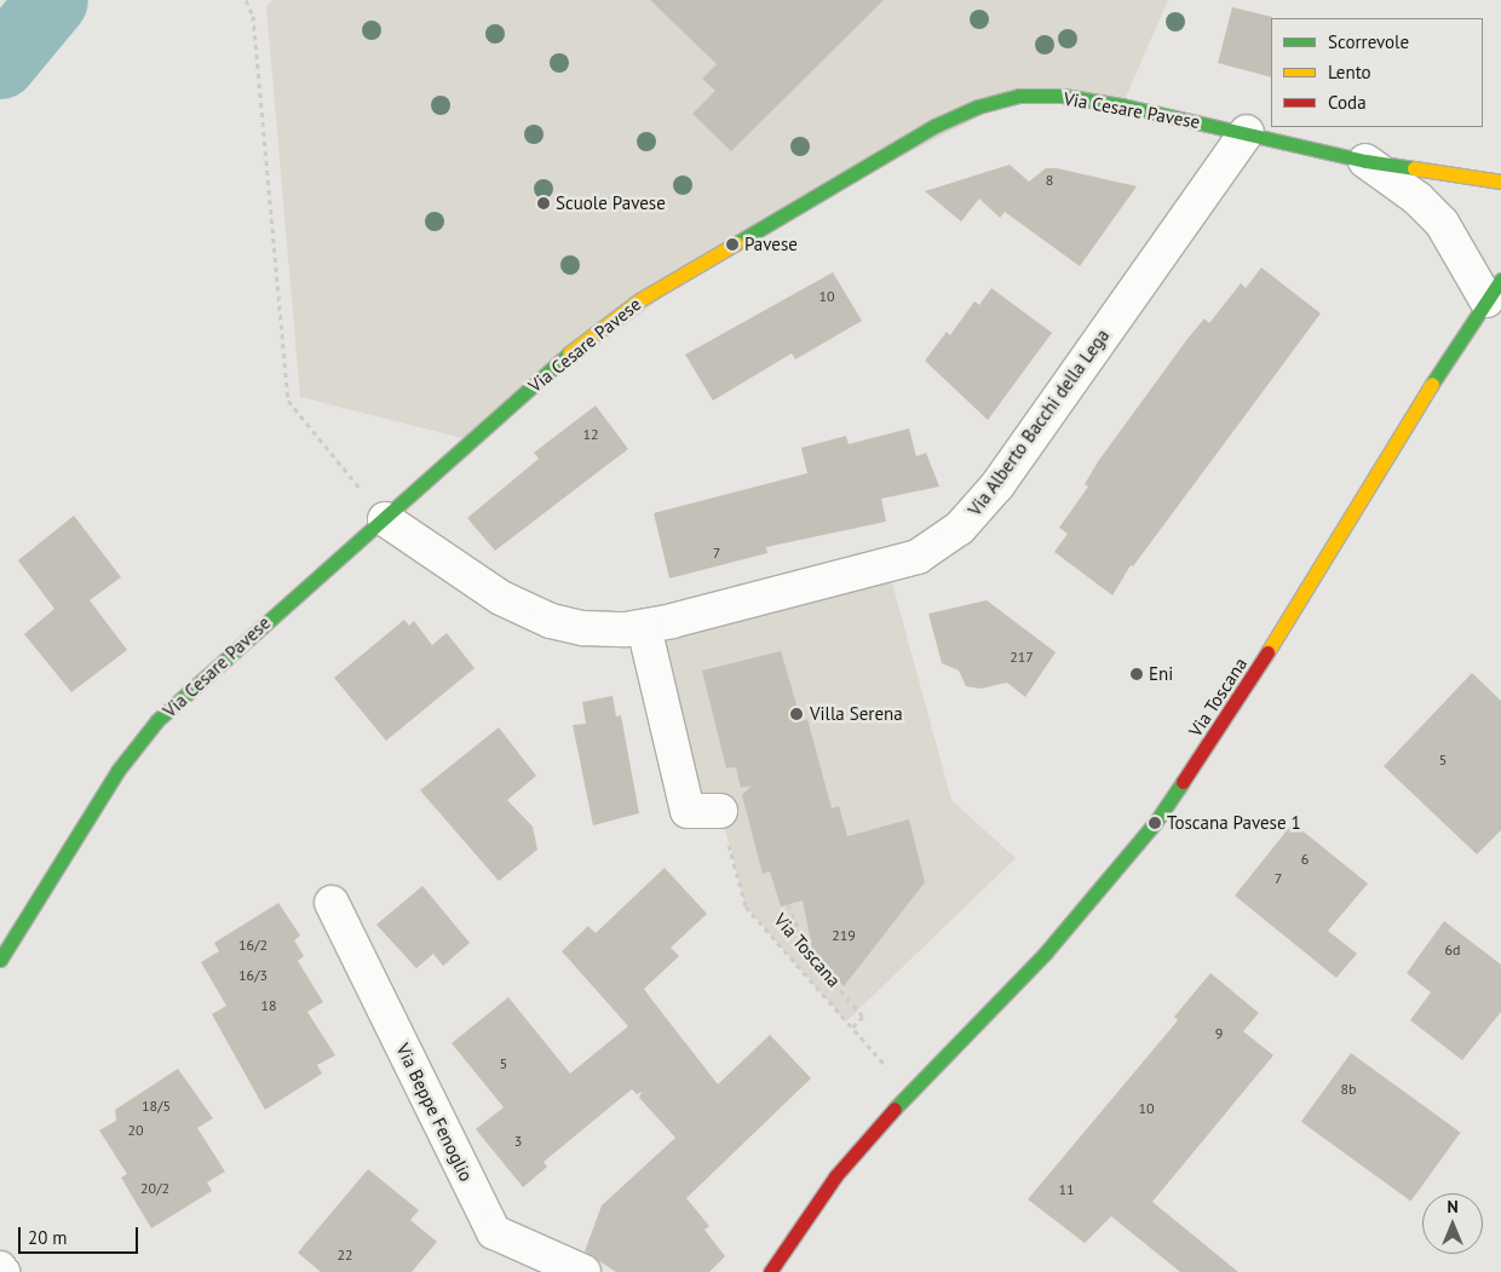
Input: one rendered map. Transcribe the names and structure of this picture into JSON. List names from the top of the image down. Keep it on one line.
{"streets":{"street":["Via Cesare Pavese","Via Alberto Bacchi della Lega","Via Toscana","Via Beppe Fenoglio"]},"crossings":[["Via Cesare Pavese","Via Alberto Bacchi della Lega"],["Via Cesare Pavese","Via Toscana"]],"places":["Scuole Pavese","Pavese","Eni","Villa Serena","Toscana Pavese 1"],"house_numbers":["8","10","12","7","217","5","6","7","219","16/2","6d","16/3","18","9","5","8b","18/5","10","20","3","20/2","11","22"],"legend":["Scorrevole","Lento","Coda"],"scale_bar":"20 m","north":"top"}
